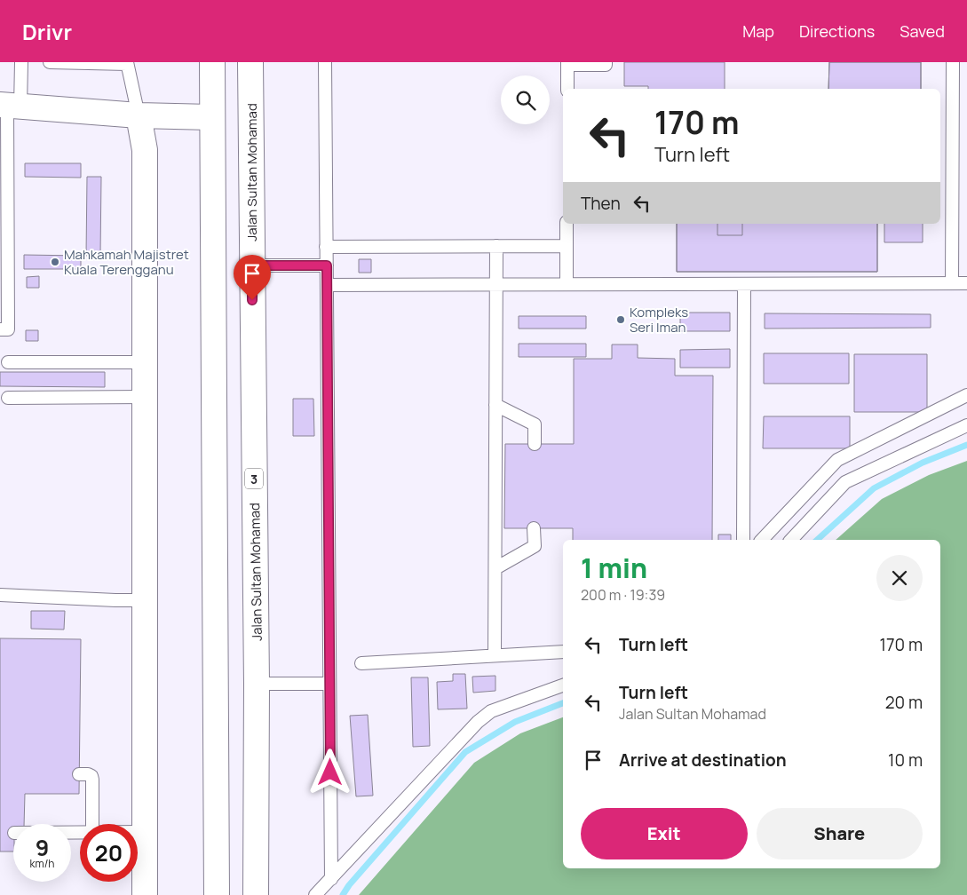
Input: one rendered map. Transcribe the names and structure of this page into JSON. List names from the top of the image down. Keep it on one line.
{"streets":{"main road":["Jalan Sultan Mohamad","3"]},"places":["Mahkamah Majistret Kuala Terengganu","Kompleks Seri Iman"],"page":{"header":"Drivr","nav":["Map","Directions","Saved"],"turn":["170 m","Turn left"],"then":"Then","heading":["1 min","200 m · 19:39"],"list":[{"name":"Turn left","value":"170 m"},{"name":"Turn left","note":"Jalan Sultan Mohamad","value":"20 m"},{"name":"Arrive at destination","value":"10 m"}],"buttons":["Exit","Share"],"speed":"9 km/h","limit":"20"}}
